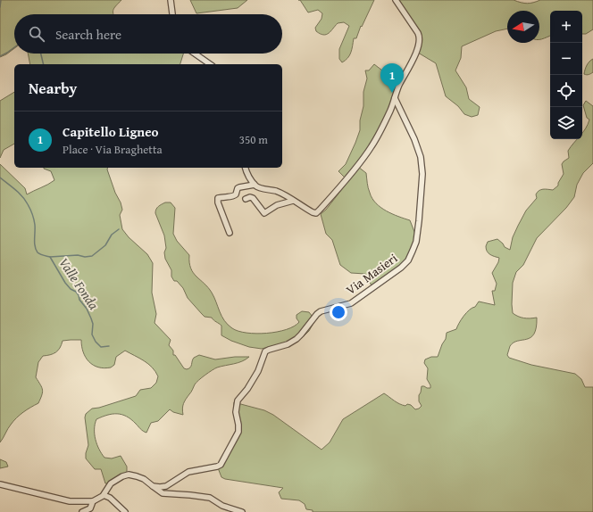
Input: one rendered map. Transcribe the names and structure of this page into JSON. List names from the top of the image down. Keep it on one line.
{"streets":{"street":["Via Masieri"]},"water":["Valle Fonda"],"north":"left","page":{"map_buttons":["+","−"],"search":"Search here","pins":"1","heading":"Nearby","list":[{"mark":"1","name":"Capitello Ligneo","note":"Place · Via Braghetta","value":"350 m"}]}}
